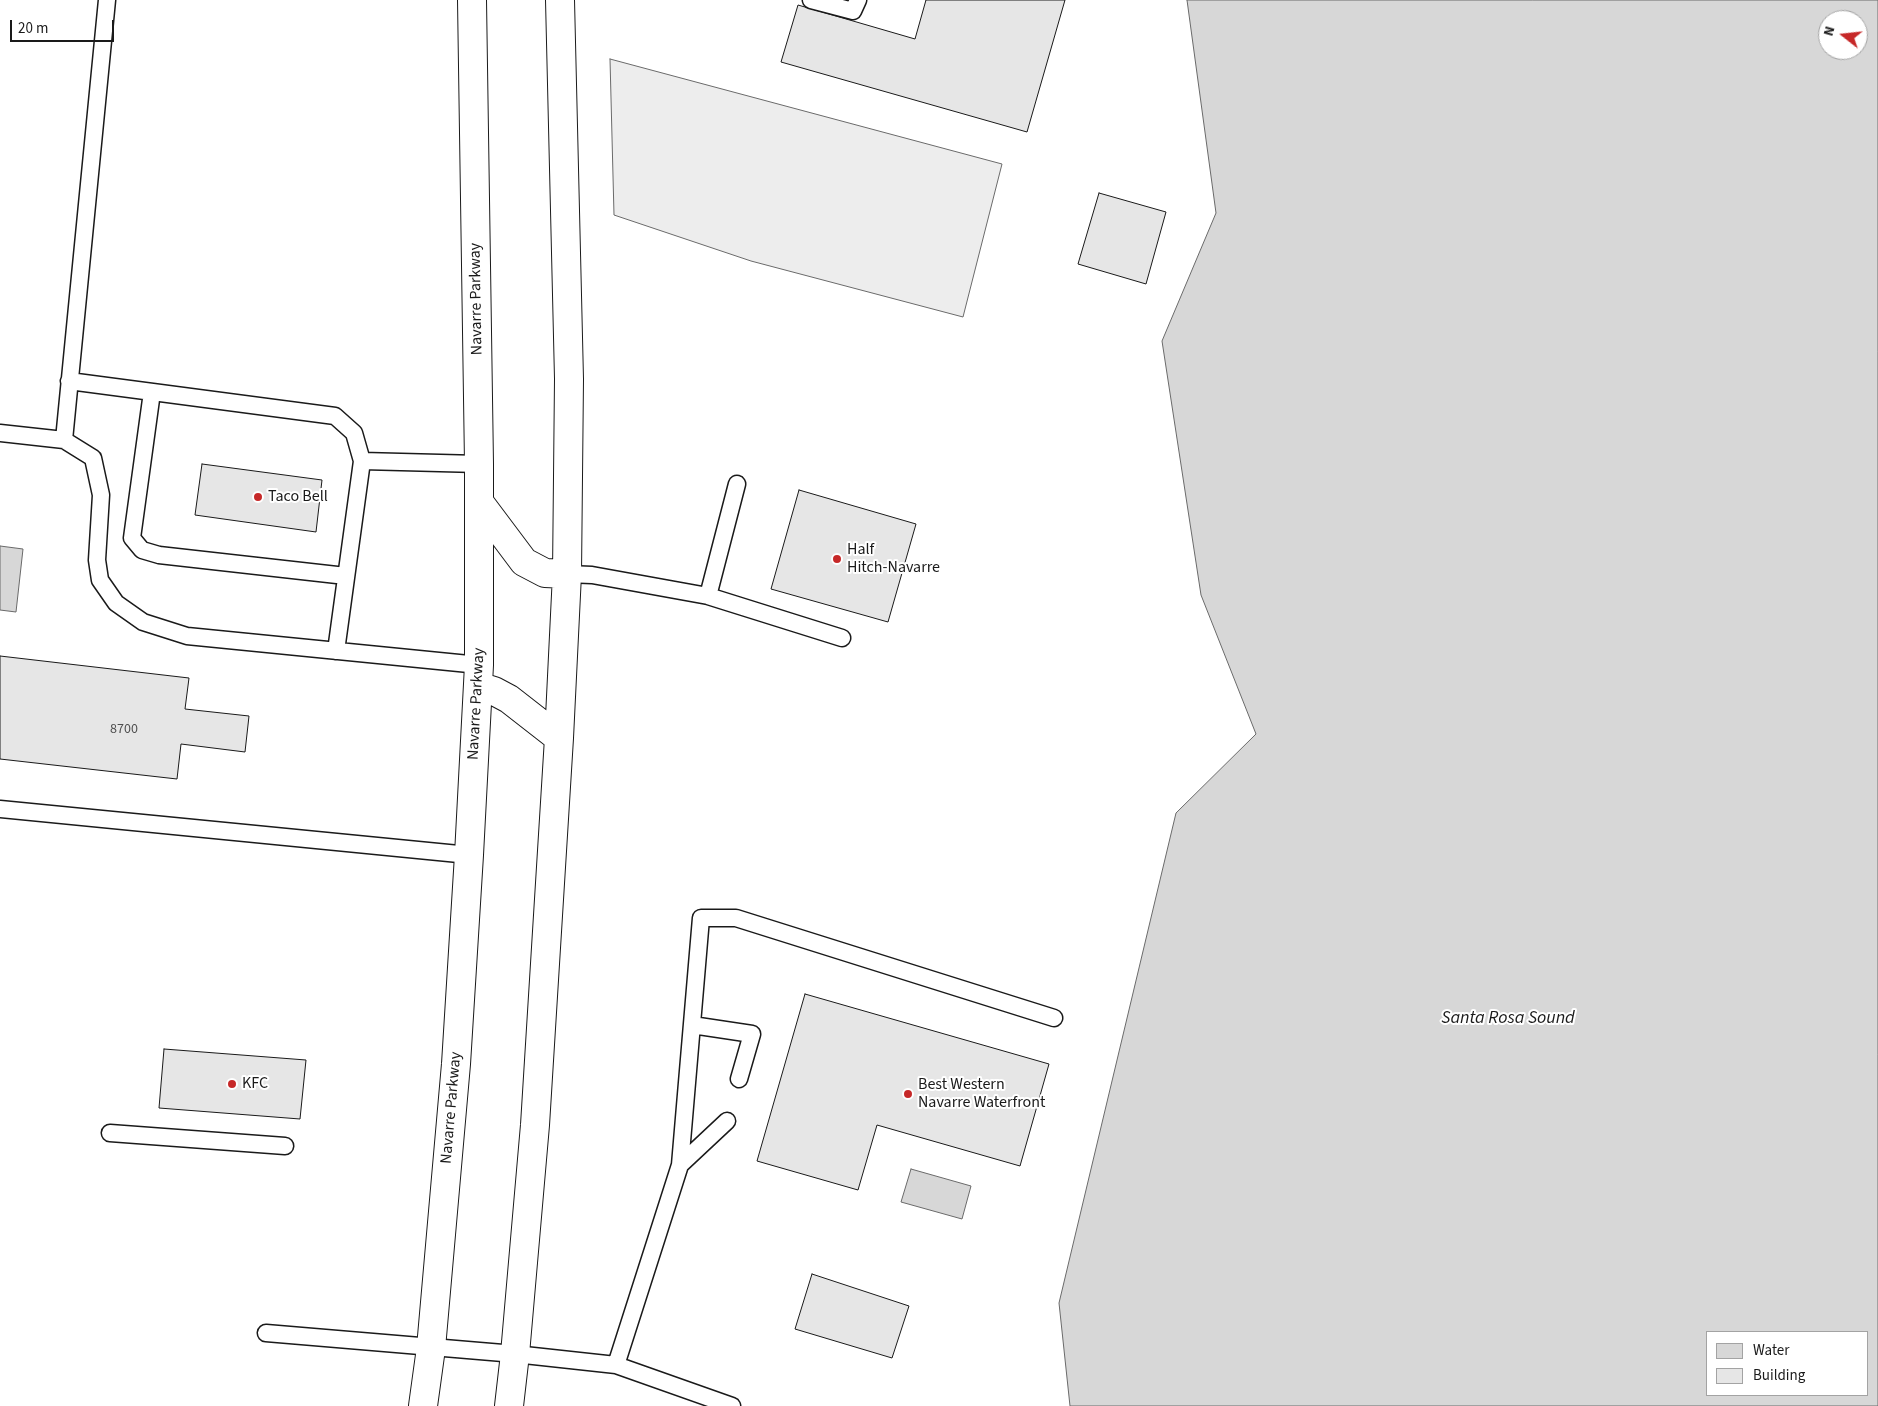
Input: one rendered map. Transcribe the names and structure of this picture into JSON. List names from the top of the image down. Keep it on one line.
{"streets":{"highway":["Navarre Parkway"]},"water":["Santa Rosa Sound"],"places":["Taco Bell","Half Hitch-Navarre","KFC","Best Western Navarre Waterfront"],"house_numbers":["8700"],"legend":["Water","Building"],"scale_bar":"20 m","north":"left"}
